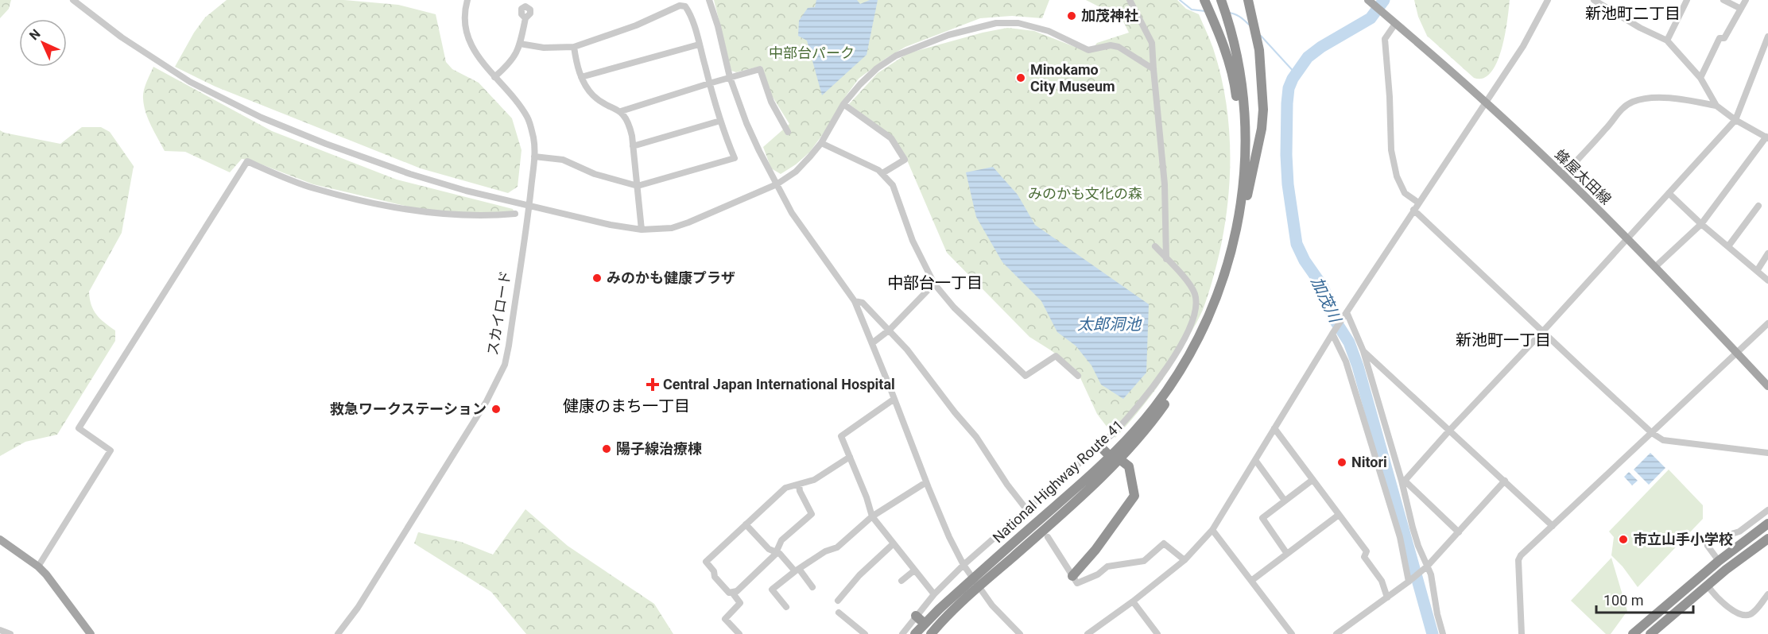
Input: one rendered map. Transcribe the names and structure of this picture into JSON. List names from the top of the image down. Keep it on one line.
{"streets":{"highway":["National Highway Route 41"],"main road":["蜂屋太田線"],"street":["スカイロード"]},"districts":["新池町二丁目","中部台一丁目","新池町一丁目","健康のまち一丁目"],"water":["加茂川","太郎洞池"],"parks":["中部台パーク","みのかも文化の森"],"places":{"other":["加茂神社","Minokamo City Museum","みのかも健康プラザ","救急ワークステーション","陽子線治療棟","Nitori","市立山手小学校"],"health":["Central Japan International Hospital"]},"scale_bar":"100 m","north":"top left"}
